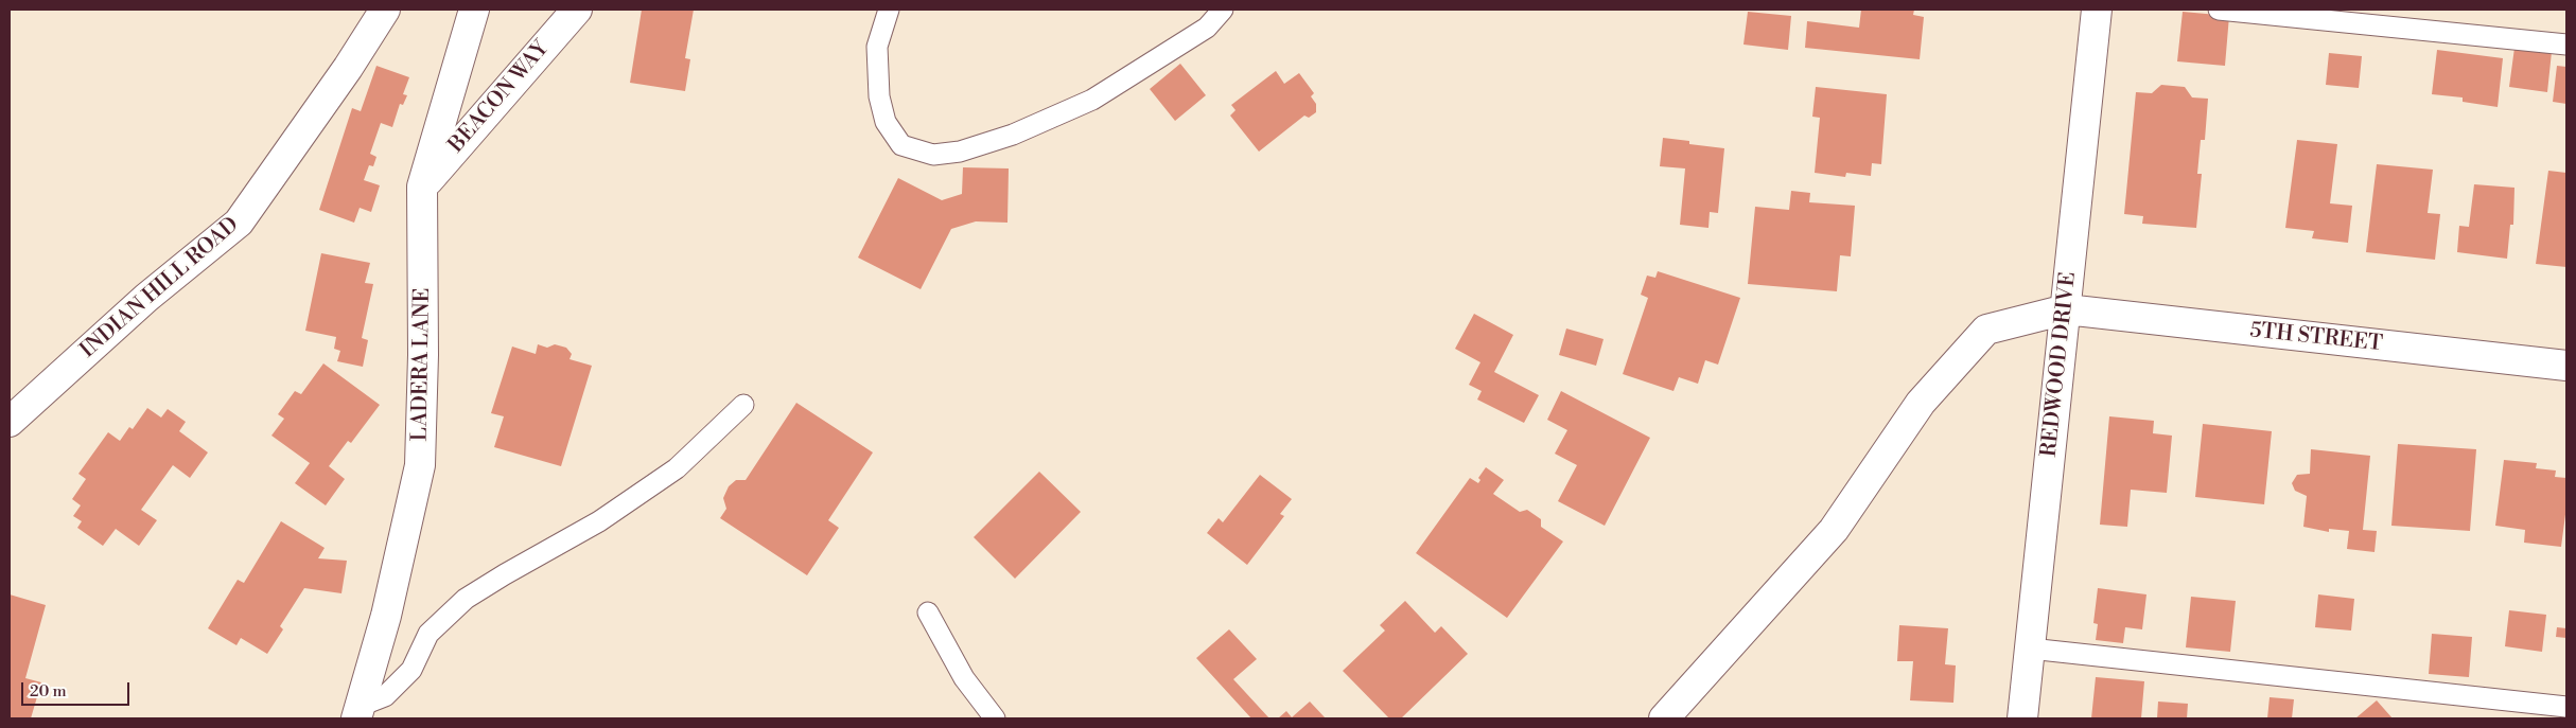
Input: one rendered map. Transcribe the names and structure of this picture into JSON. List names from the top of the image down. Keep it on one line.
{"streets":{"street":["BEACON WAY","INDIAN HILL ROAD","5TH STREET","LADERA LANE","REDWOOD DRIVE"]},"crossings":[["BEACON WAY","LADERA LANE"],["5TH STREET","REDWOOD DRIVE"]],"scale_bar":"20 m"}
